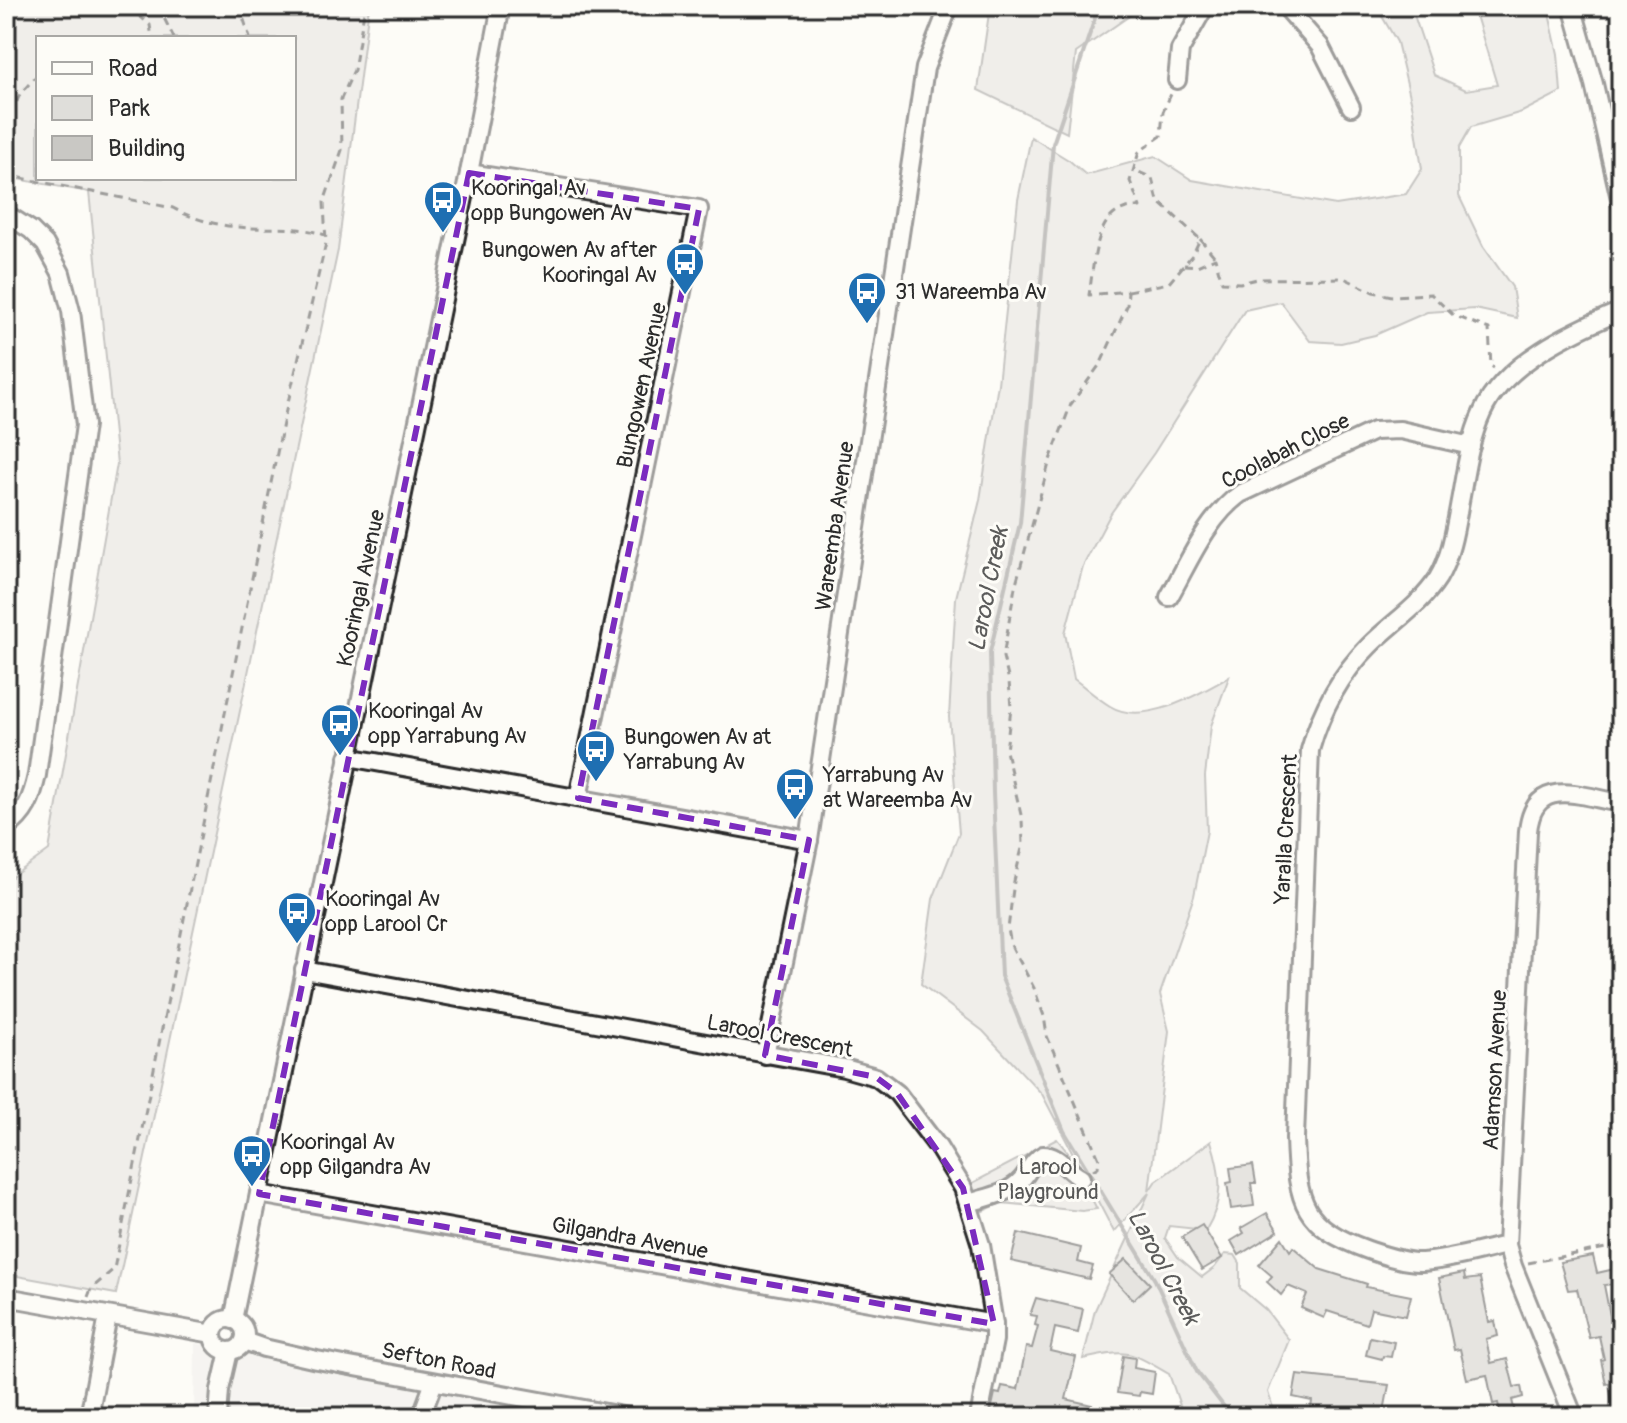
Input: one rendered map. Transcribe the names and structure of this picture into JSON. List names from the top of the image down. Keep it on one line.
{"streets":{"street":["Bungowen Avenue","Coolabah Close","Wareemba Avenue","Kooringal Avenue","Yaralla Crescent","Larool Crescent","Adamson Avenue","Gilgandra Avenue","Sefton Road"]},"crossings":[["Bungowen Avenue","Kooringal Avenue"],["Coolabah Close","Yaralla Crescent"],["Wareemba Avenue","Larool Crescent"],["Kooringal Avenue","Larool Crescent"],["Kooringal Avenue","Gilgandra Avenue"],["Kooringal Avenue","Sefton Road"],["Yaralla Crescent","Adamson Avenue"],["Larool Crescent","Gilgandra Avenue"]],"water":["Larool Creek"],"parks":["Larool Playground"],"places":{"bus stop":["Kooringal Av opp Bungowen Av","Bungowen Av after Kooringal Av","31 Wareemba Av","Kooringal Av opp Yarrabung Av","Bungowen Av at Yarrabung Av","Yarrabung Av at Wareemba Av","Kooringal Av opp Larool Cr","Kooringal Av opp Gilgandra Av"]},"legend":["Road","Park","Building"]}
